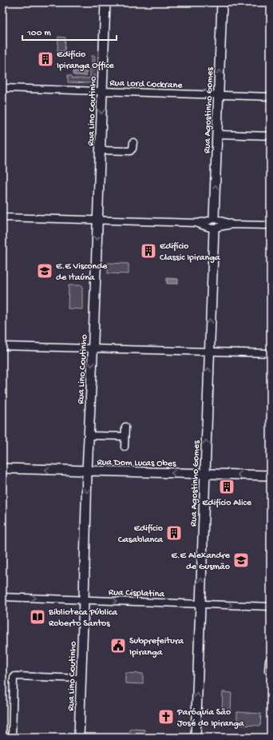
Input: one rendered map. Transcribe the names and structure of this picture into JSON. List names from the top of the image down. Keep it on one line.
{"streets":{"street":["Rua Lord Cockrane","Rua Agostinho Gomes","Rua Lino Coutinho","Rua Dom Lucas Obes","Rua Cisplatina"]},"crossings":[["Rua Lord Cockrane","Rua Agostinho Gomes"],["Rua Lord Cockrane","Rua Lino Coutinho"],["Rua Agostinho Gomes","Rua Dom Lucas Obes"],["Rua Agostinho Gomes","Rua Cisplatina"],["Rua Lino Coutinho","Rua Dom Lucas Obes"],["Rua Lino Coutinho","Rua Cisplatina"]],"one_way":["Rua Agostinho Gomes","Rua Lino Coutinho","Rua Dom Lucas Obes","Rua Cisplatina"],"places":{"building":["Edifício Ipiranga Office","Edifício Classic Ipiranga","Edifício Alice","Edifício Casablanca"],"school or university":["E.E Visconde de Itaúna","E.E Alexandre de Gusmão"],"library":["Biblioteca Pública Roberto Santos"],"public building":["Subprefeitura Ipiranga"],"church":["Paróquia São José do Ipiranga"]},"scale_bar":"100 m"}
